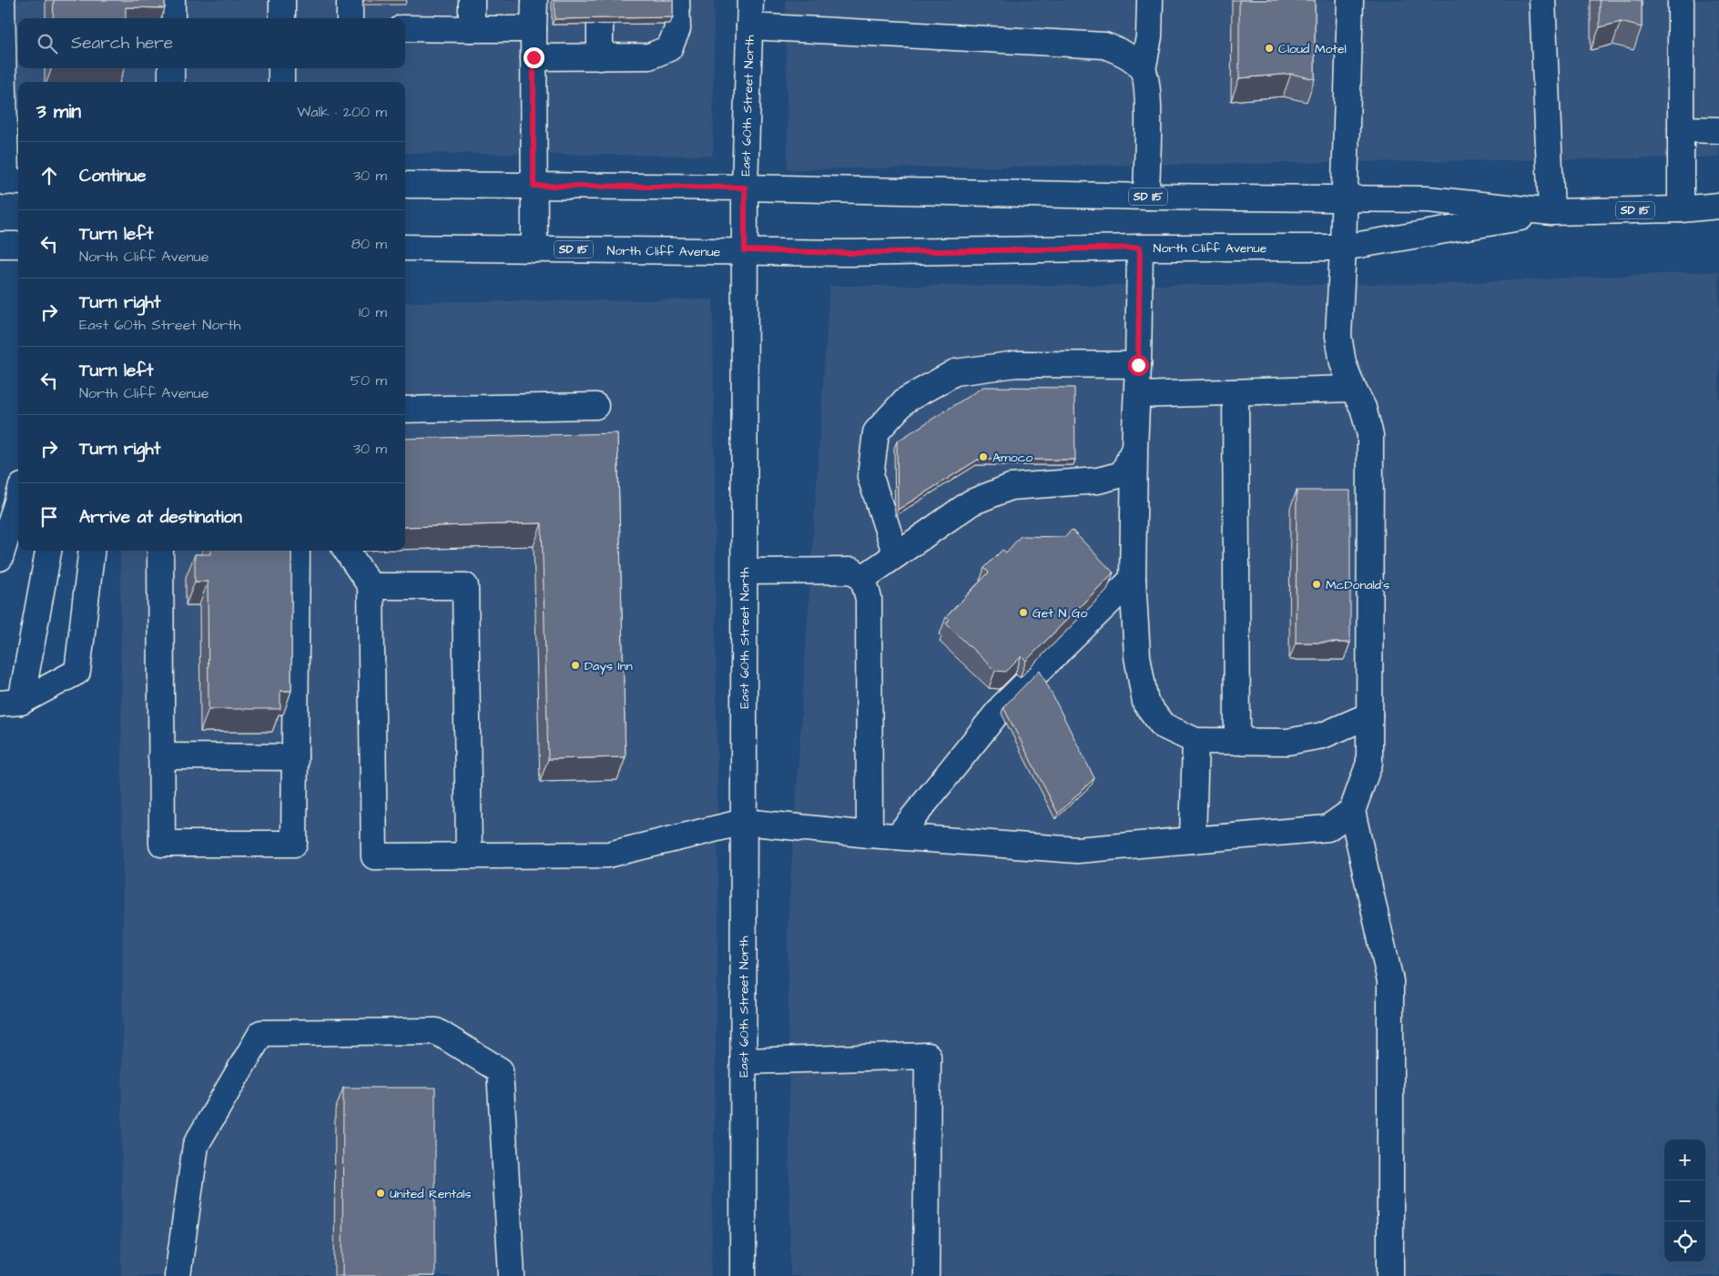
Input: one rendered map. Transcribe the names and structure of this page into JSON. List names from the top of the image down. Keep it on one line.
{"streets":{"main road":["East 60th Street North","SD 115","North Cliff Avenue"]},"crossings":[["East 60th Street North","North Cliff Avenue"]],"places":["Cloud Motel","Amoco","McDonald's","Get N Go","Days Inn","United Rentals"],"page":{"search":"Search here","heading":["3 min","Walk · 200 m"],"list":[["Continue","30 m"],["Turn left","North Cliff Avenue","80 m"],["Turn right","East 60th Street North","10 m"],["Turn left","North Cliff Avenue","50 m"],["Turn right","30 m"],"Arrive at destination"],"map_buttons":["+","−"]}}
